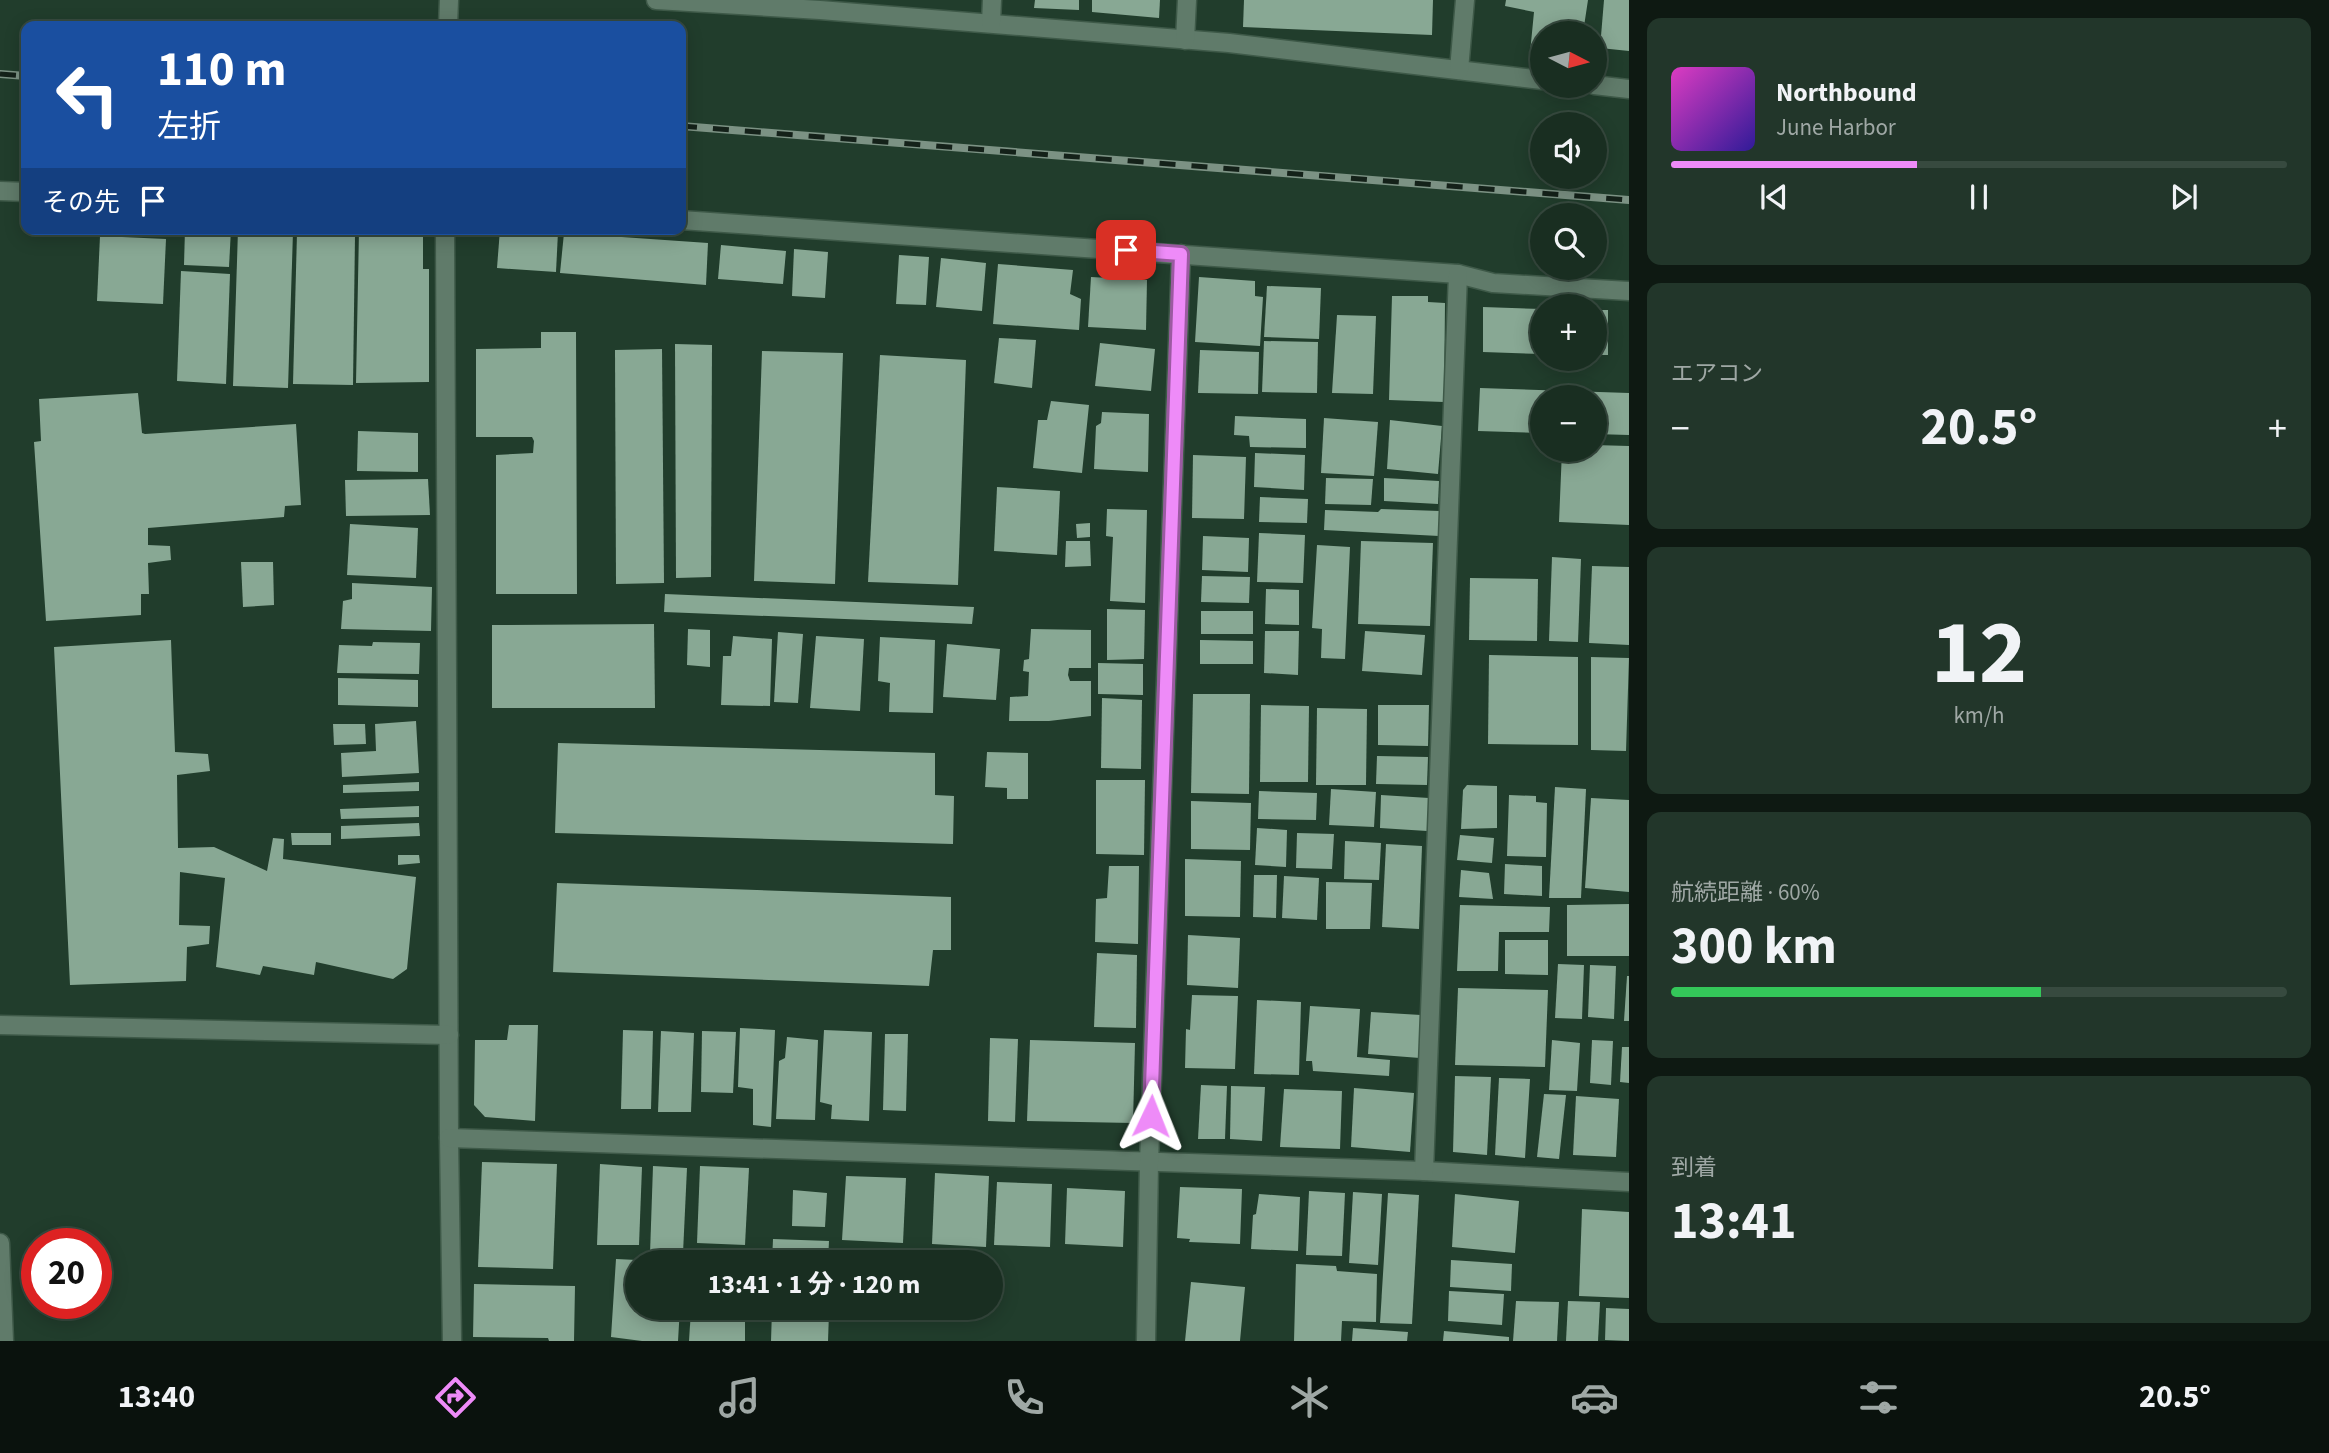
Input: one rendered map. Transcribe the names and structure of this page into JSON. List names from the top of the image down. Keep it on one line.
{"north":"right","page":{"map_buttons":["+","−"],"turn":["110 m","左折"],"song":["Northbound","June Harbor"],"then":"その先","tile":["エアコン",["12","km/h"],["航続距離 · 60%","300 km"],["到着","13:41"]],"heat":["−","20.5°","+"],"limit":"20","trip":"13:41 · 1 分 · 120 m","tabs":["13:40","20.5°"]}}
